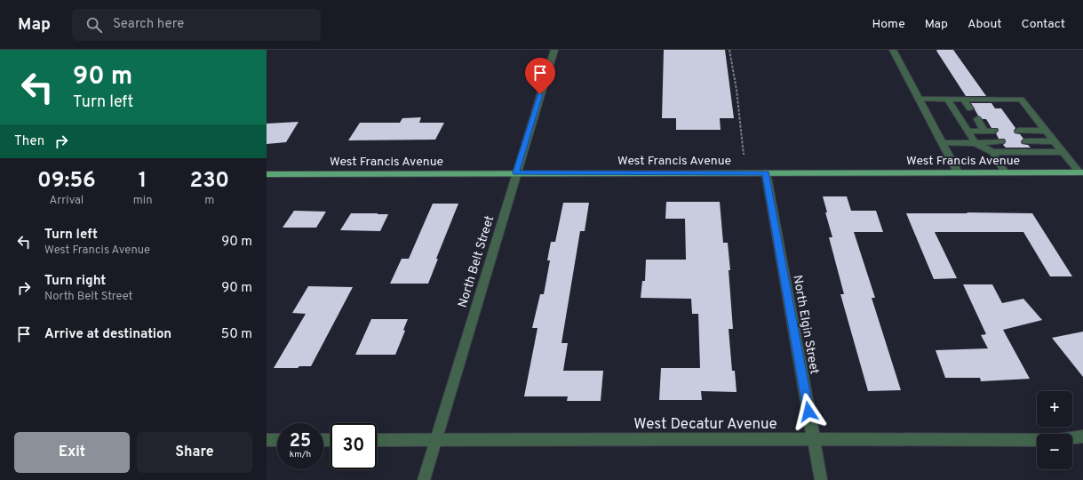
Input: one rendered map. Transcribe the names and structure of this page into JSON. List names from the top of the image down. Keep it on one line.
{"streets":{"main road":["West Francis Avenue"],"street":["North Belt Street","North Elgin Street","West Decatur Avenue"]},"crossings":[["West Francis Avenue","North Belt Street"],["West Francis Avenue","North Elgin Street"],["North Belt Street","West Decatur Avenue"],["North Elgin Street","West Decatur Avenue"]],"page":{"header":"Map","search":"Search here","nav":["Home","Map","About","Contact"],"turn":["90 m","Turn left"],"then":"Then","eta":["09:56","Arrival","1","min","230","m"],"list":[{"name":"Turn left","note":"West Francis Avenue","value":"90 m"},{"name":"Turn right","note":"North Belt Street","value":"90 m"},{"name":"Arrive at destination","value":"50 m"}],"map_buttons":["+","−"],"speed":"25 km/h","limit":"30","buttons":["Exit","Share"]}}
